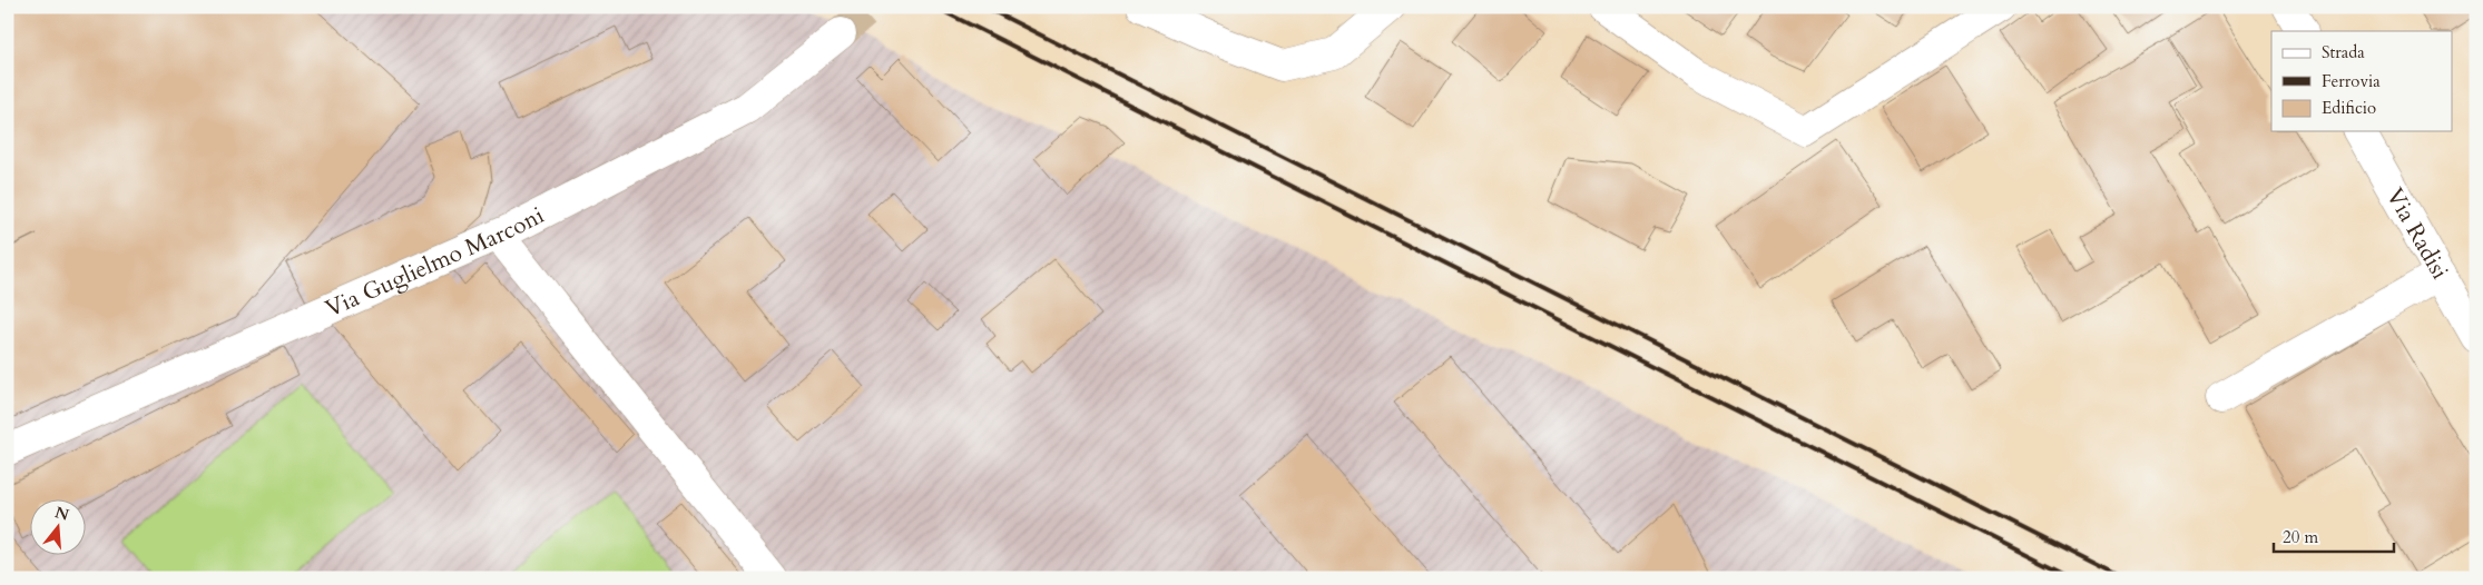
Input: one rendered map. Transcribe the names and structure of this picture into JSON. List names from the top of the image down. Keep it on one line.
{"streets":{"street":["Via Radisi","Via Guglielmo Marconi"]},"legend":["Strada","Ferrovia","Edificio"],"scale_bar":"20 m","north":"top"}
